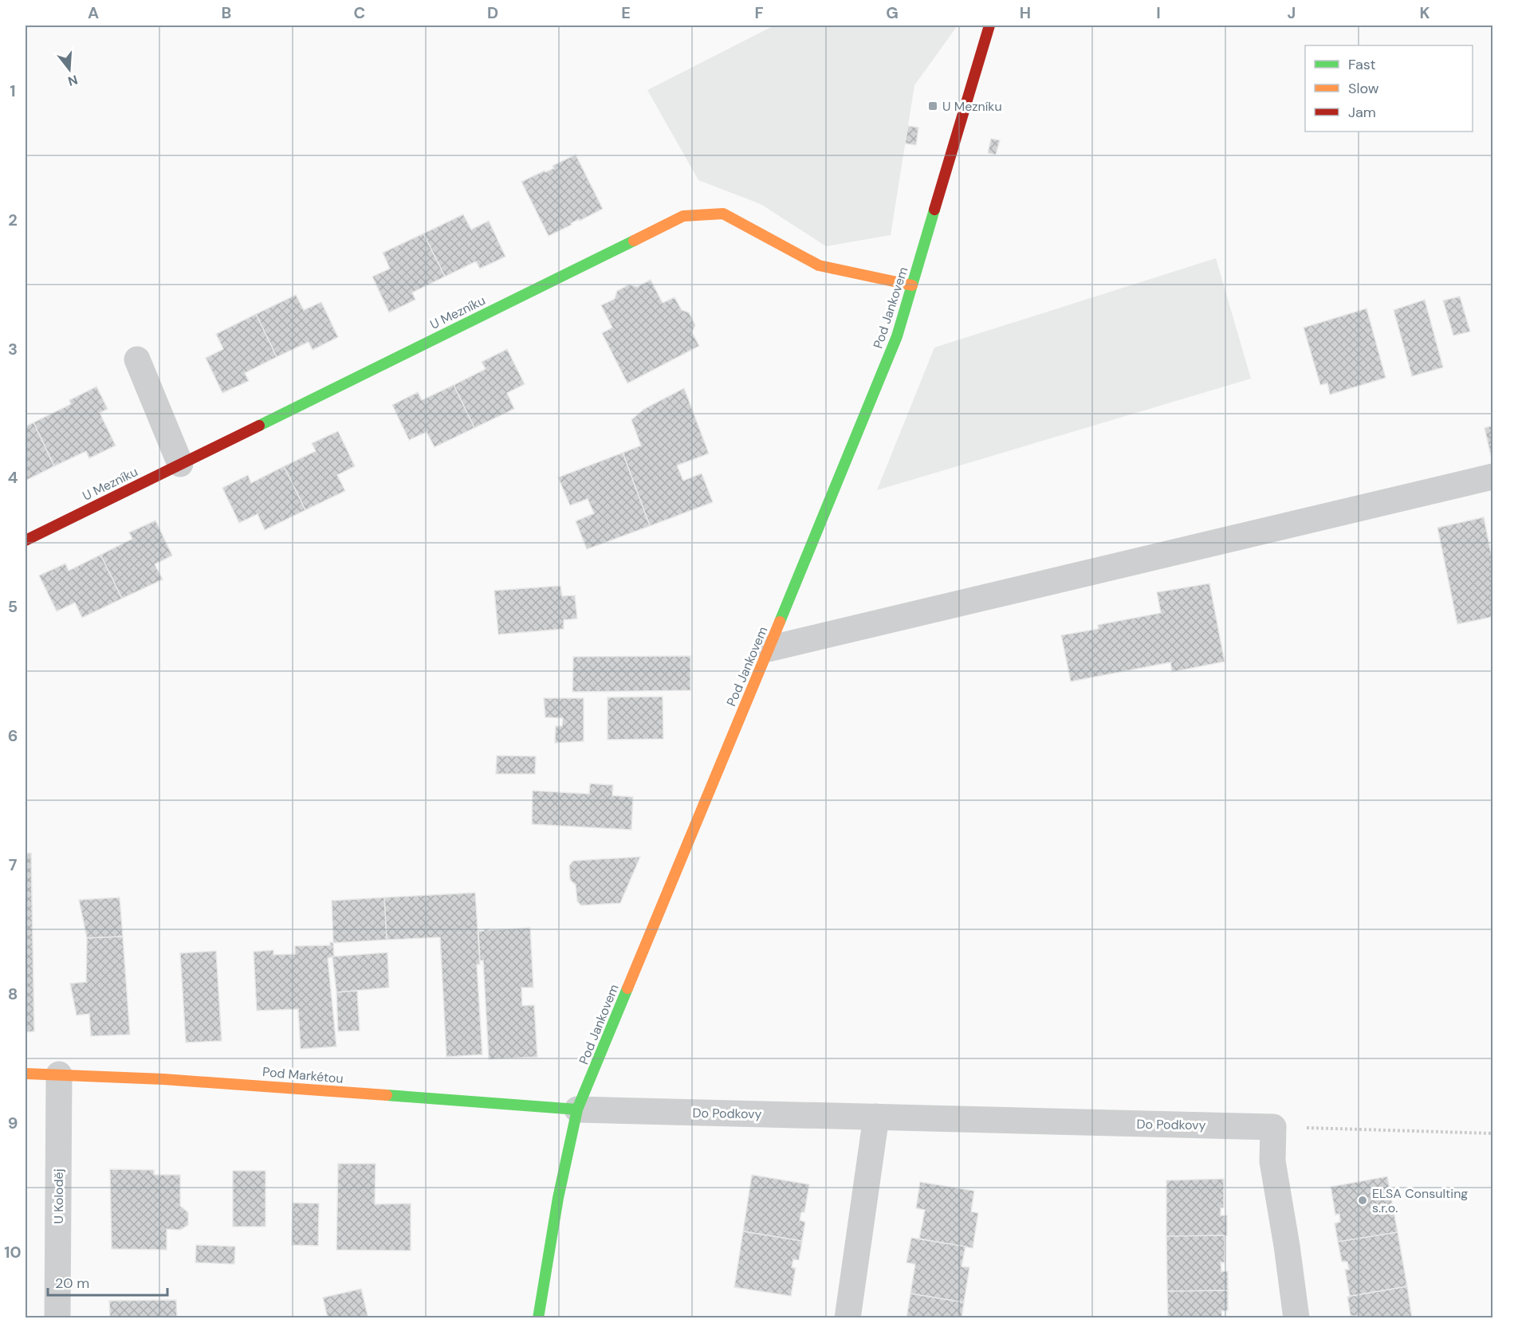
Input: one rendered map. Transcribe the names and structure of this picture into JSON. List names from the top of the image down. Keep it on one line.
{"streets":{"street":["Pod Jankovem","U Mezníku","Pod Markétou","Do Podkovy","U Koloděj"]},"crossings":[["Pod Jankovem","U Mezníku"],["Pod Jankovem","Pod Markétou"],["Pod Jankovem","Do Podkovy"],["Pod Markétou","Do Podkovy"],["Pod Markétou","U Koloděj"]],"places":{"transit":["U Mezníku"],"other":["ELSA Consulting s.r.o."]},"legend":["Fast","Slow","Jam"],"scale_bar":"20 m","north":"bottom","grid":{"columns":["A","B","C","D","E","F","G","H","I","J","K"],"rows":["1","2","3","4","5","6","7","8","9","10"]}}
